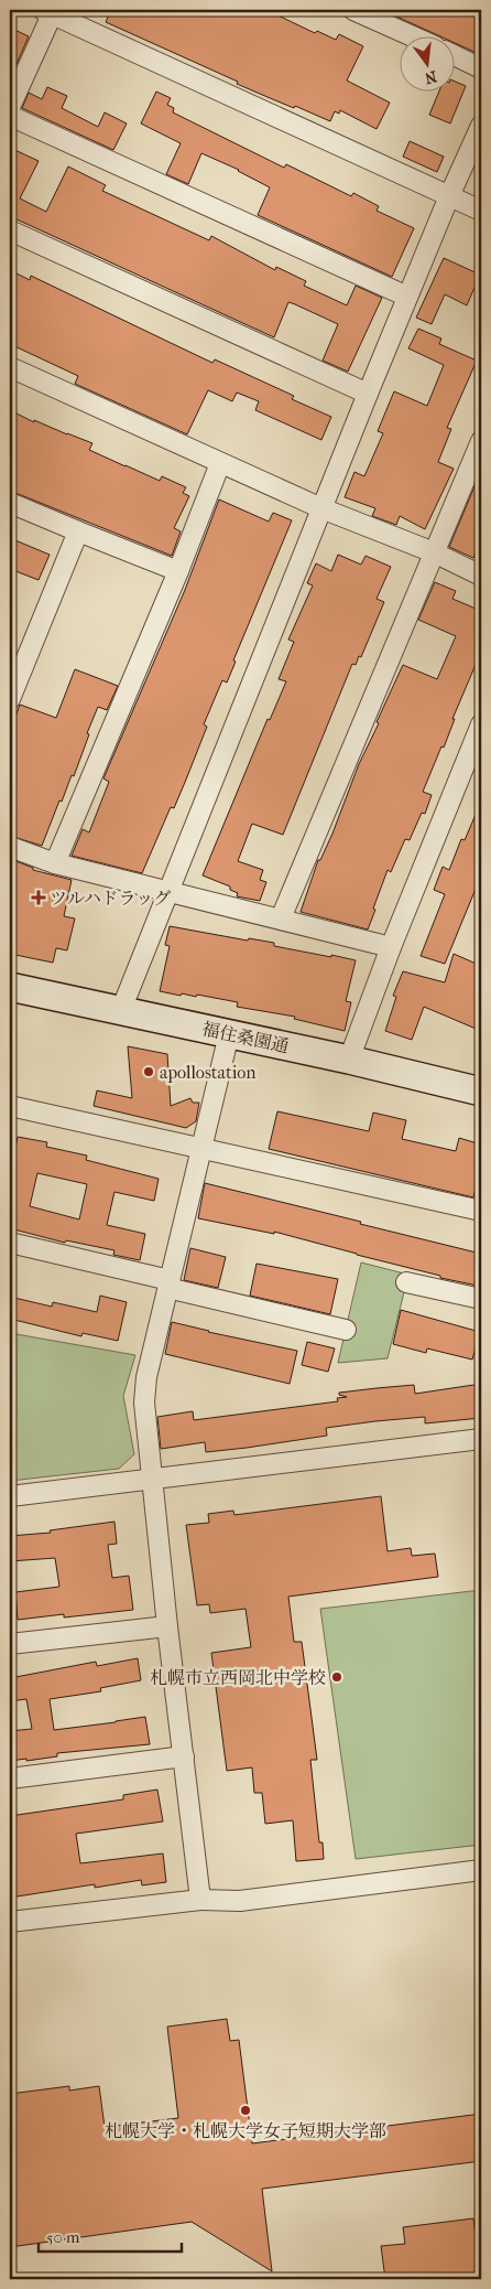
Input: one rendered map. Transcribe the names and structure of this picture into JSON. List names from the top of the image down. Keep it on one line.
{"streets":{"street":["福住桑園通"]},"places":{"health":["ツルハドラッグ"],"other":["apollostation","札幌市立西岡北中学校","札幌大学・札幌大学女子短期大学部"]},"scale_bar":"50 m","north":"bottom"}
